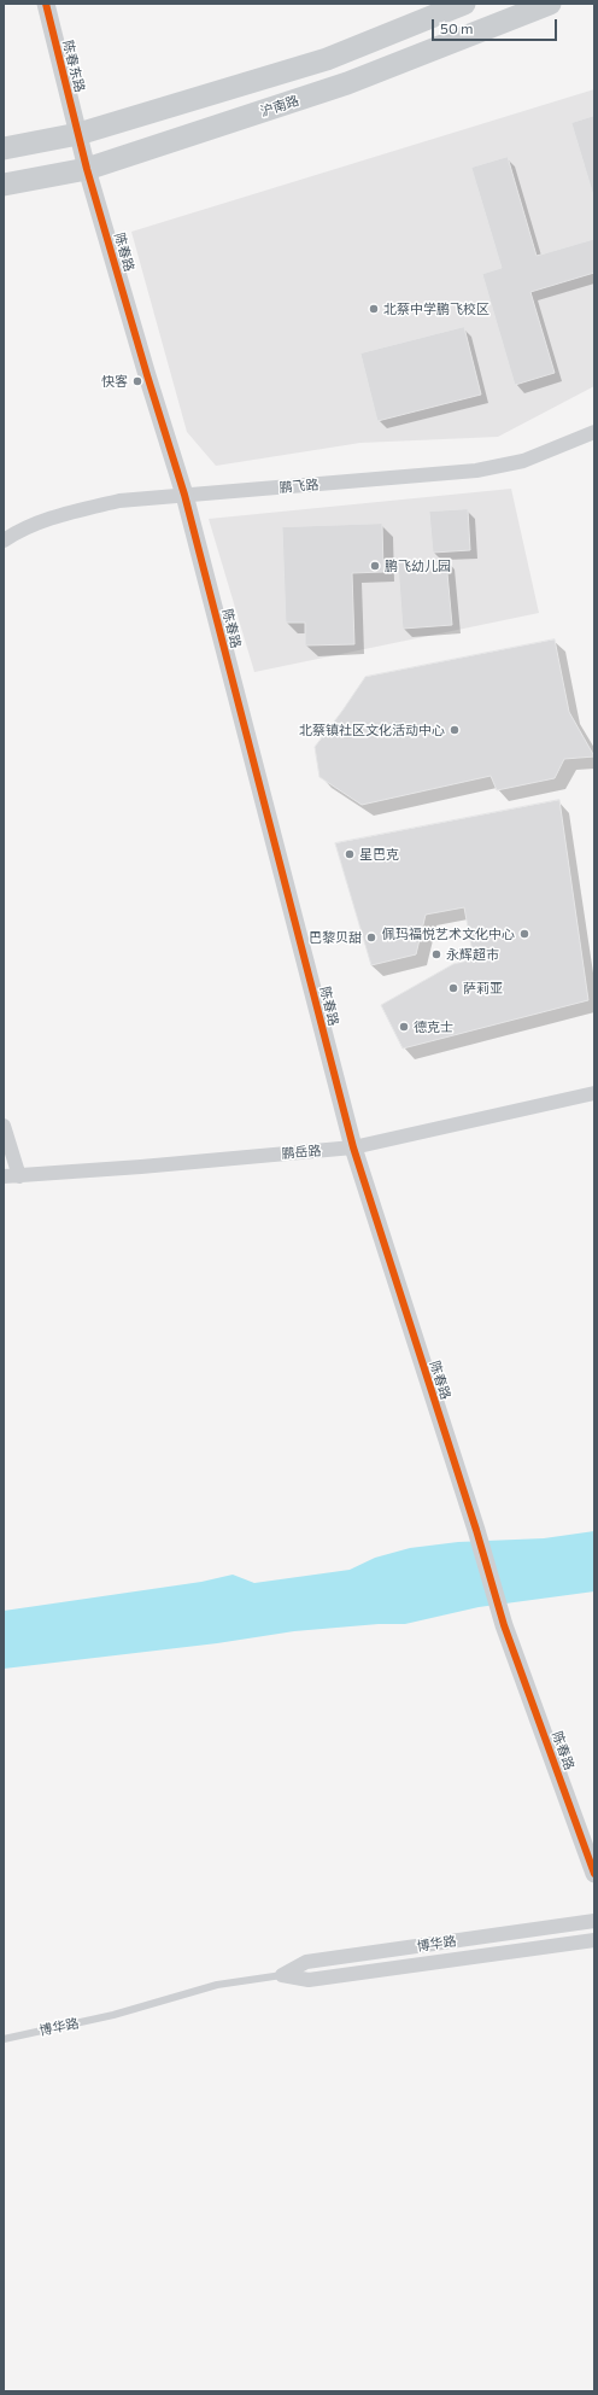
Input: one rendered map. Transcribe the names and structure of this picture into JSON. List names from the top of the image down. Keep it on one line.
{"streets":{"main road":["沪南路"],"street":["陈春东路","陈春路","鹏飞路","鹏岳路","博华路"]},"crossings":[["陈春东路","陈春路"],["沪南路","陈春路"],["陈春路","鹏飞路"],["陈春路","鹏岳路"]],"places":["北蔡中学鹏飞校区","快客","鹏飞幼儿园","北蔡镇社区文化活动中心","星巴克","佩玛福悦艺术文化中心","巴黎贝甜","永辉超市","萨莉亚","德克士"],"scale_bar":"50 m"}
